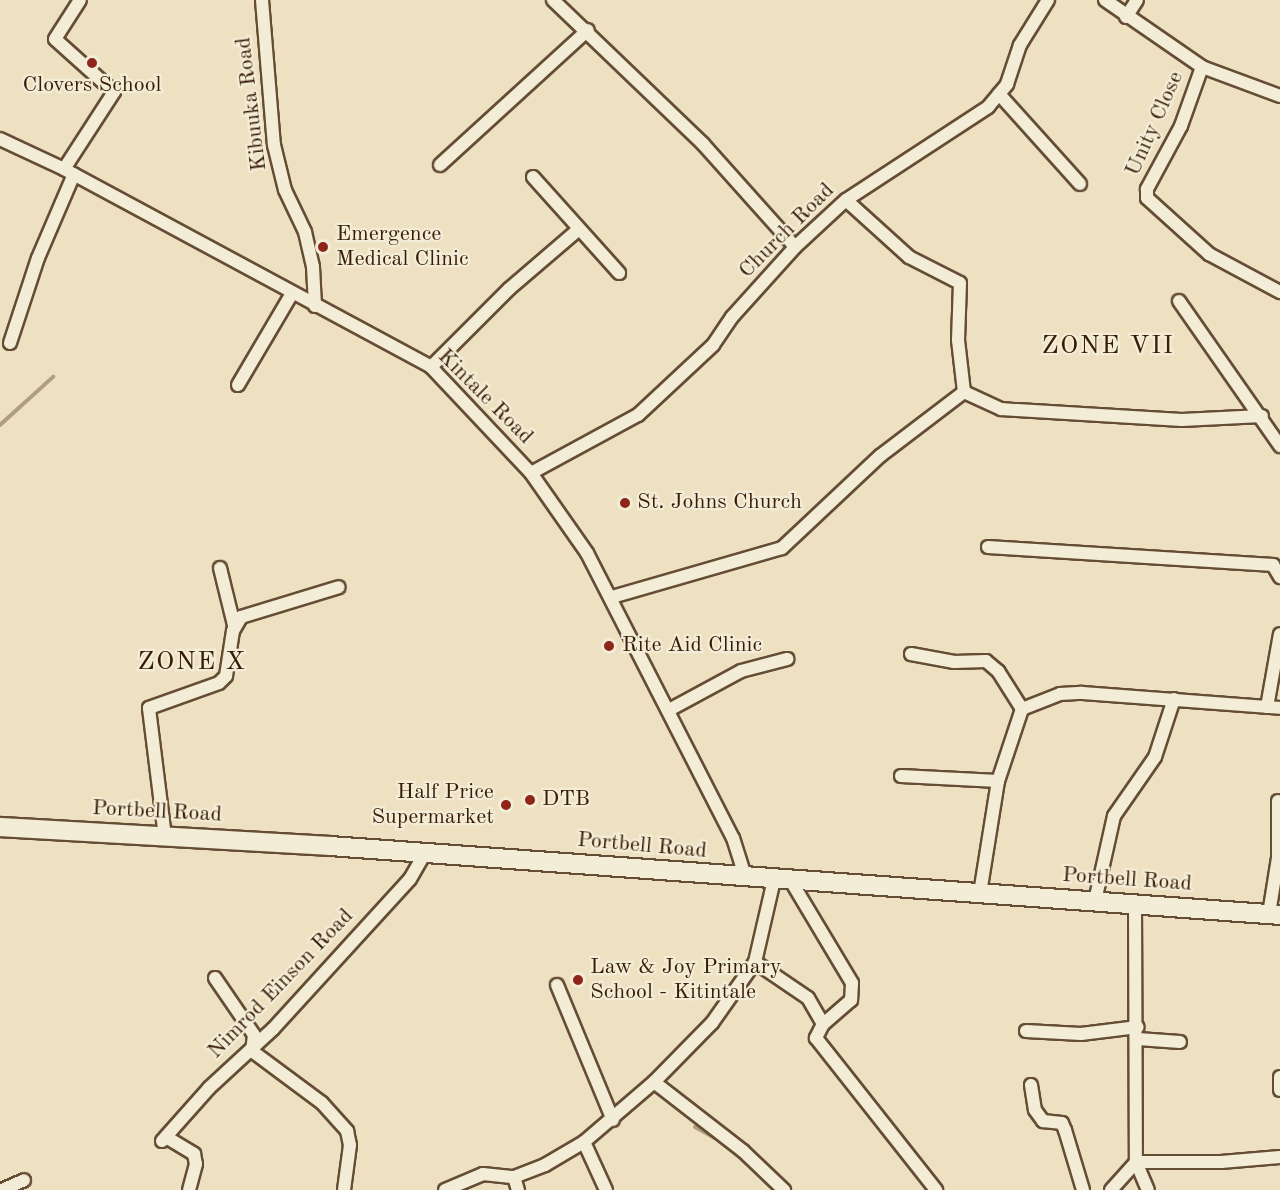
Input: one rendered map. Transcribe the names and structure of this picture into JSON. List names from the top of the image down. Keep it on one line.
{"streets":{"main road":["Portbell Road"],"street":["Kibuuka Road","Unity Close","Church Road","Kintale Road","Nimrod Einson Road"]},"crossings":[["Kibuuka Road","Kintale Road"],["Church Road","Kintale Road"],["Kintale Road","Portbell Road"],["Portbell Road","Nimrod Einson Road"]],"districts":["ZONE VII","ZONE X"],"places":["Clovers School","Emergence Medical Clinic","St. Johns Church","Rite Aid Clinic","DTB","Half Price Supermarket","Law & Joy Primary School - Kitintale"]}
